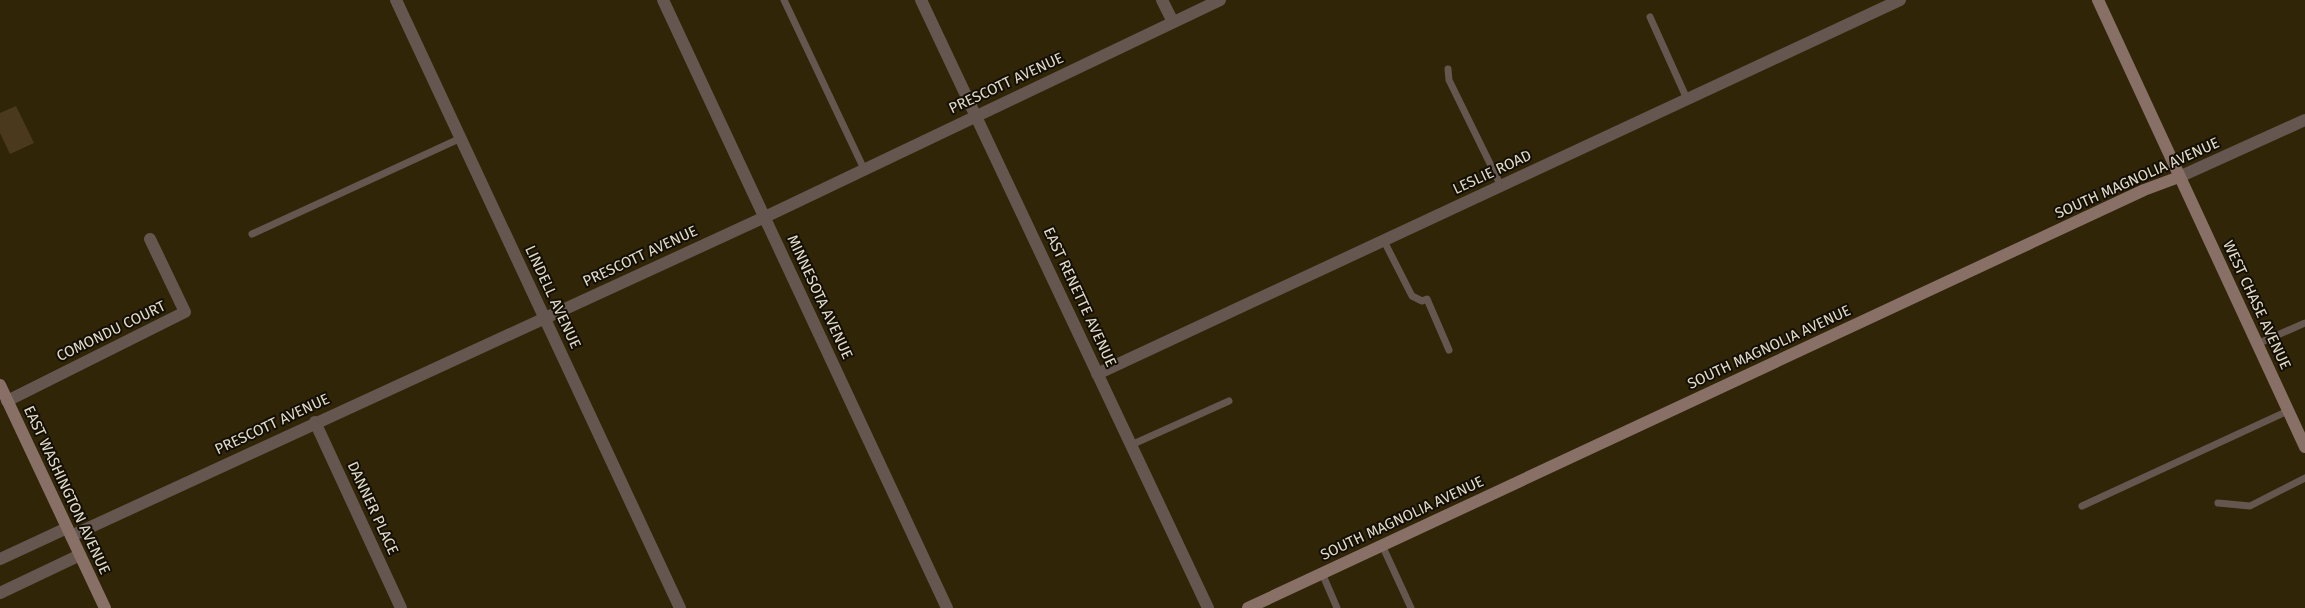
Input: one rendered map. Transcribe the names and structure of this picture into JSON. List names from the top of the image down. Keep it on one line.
{"streets":{"main road":["SOUTH MAGNOLIA AVENUE","WEST CHASE AVENUE","EAST WASHINGTON AVENUE"],"street":["PRESCOTT AVENUE","LESLIE ROAD","LINDELL AVENUE","MINNESOTA AVENUE","EAST RENETTE AVENUE","COMONDU COURT","DANNER PLACE"]},"crossings":[["PRESCOTT AVENUE","LINDELL AVENUE"],["PRESCOTT AVENUE","MINNESOTA AVENUE"],["PRESCOTT AVENUE","EAST RENETTE AVENUE"],["PRESCOTT AVENUE","EAST WASHINGTON AVENUE"],["PRESCOTT AVENUE","DANNER PLACE"],["LESLIE ROAD","EAST RENETTE AVENUE"],["SOUTH MAGNOLIA AVENUE","WEST CHASE AVENUE"],["COMONDU COURT","EAST WASHINGTON AVENUE"]]}
